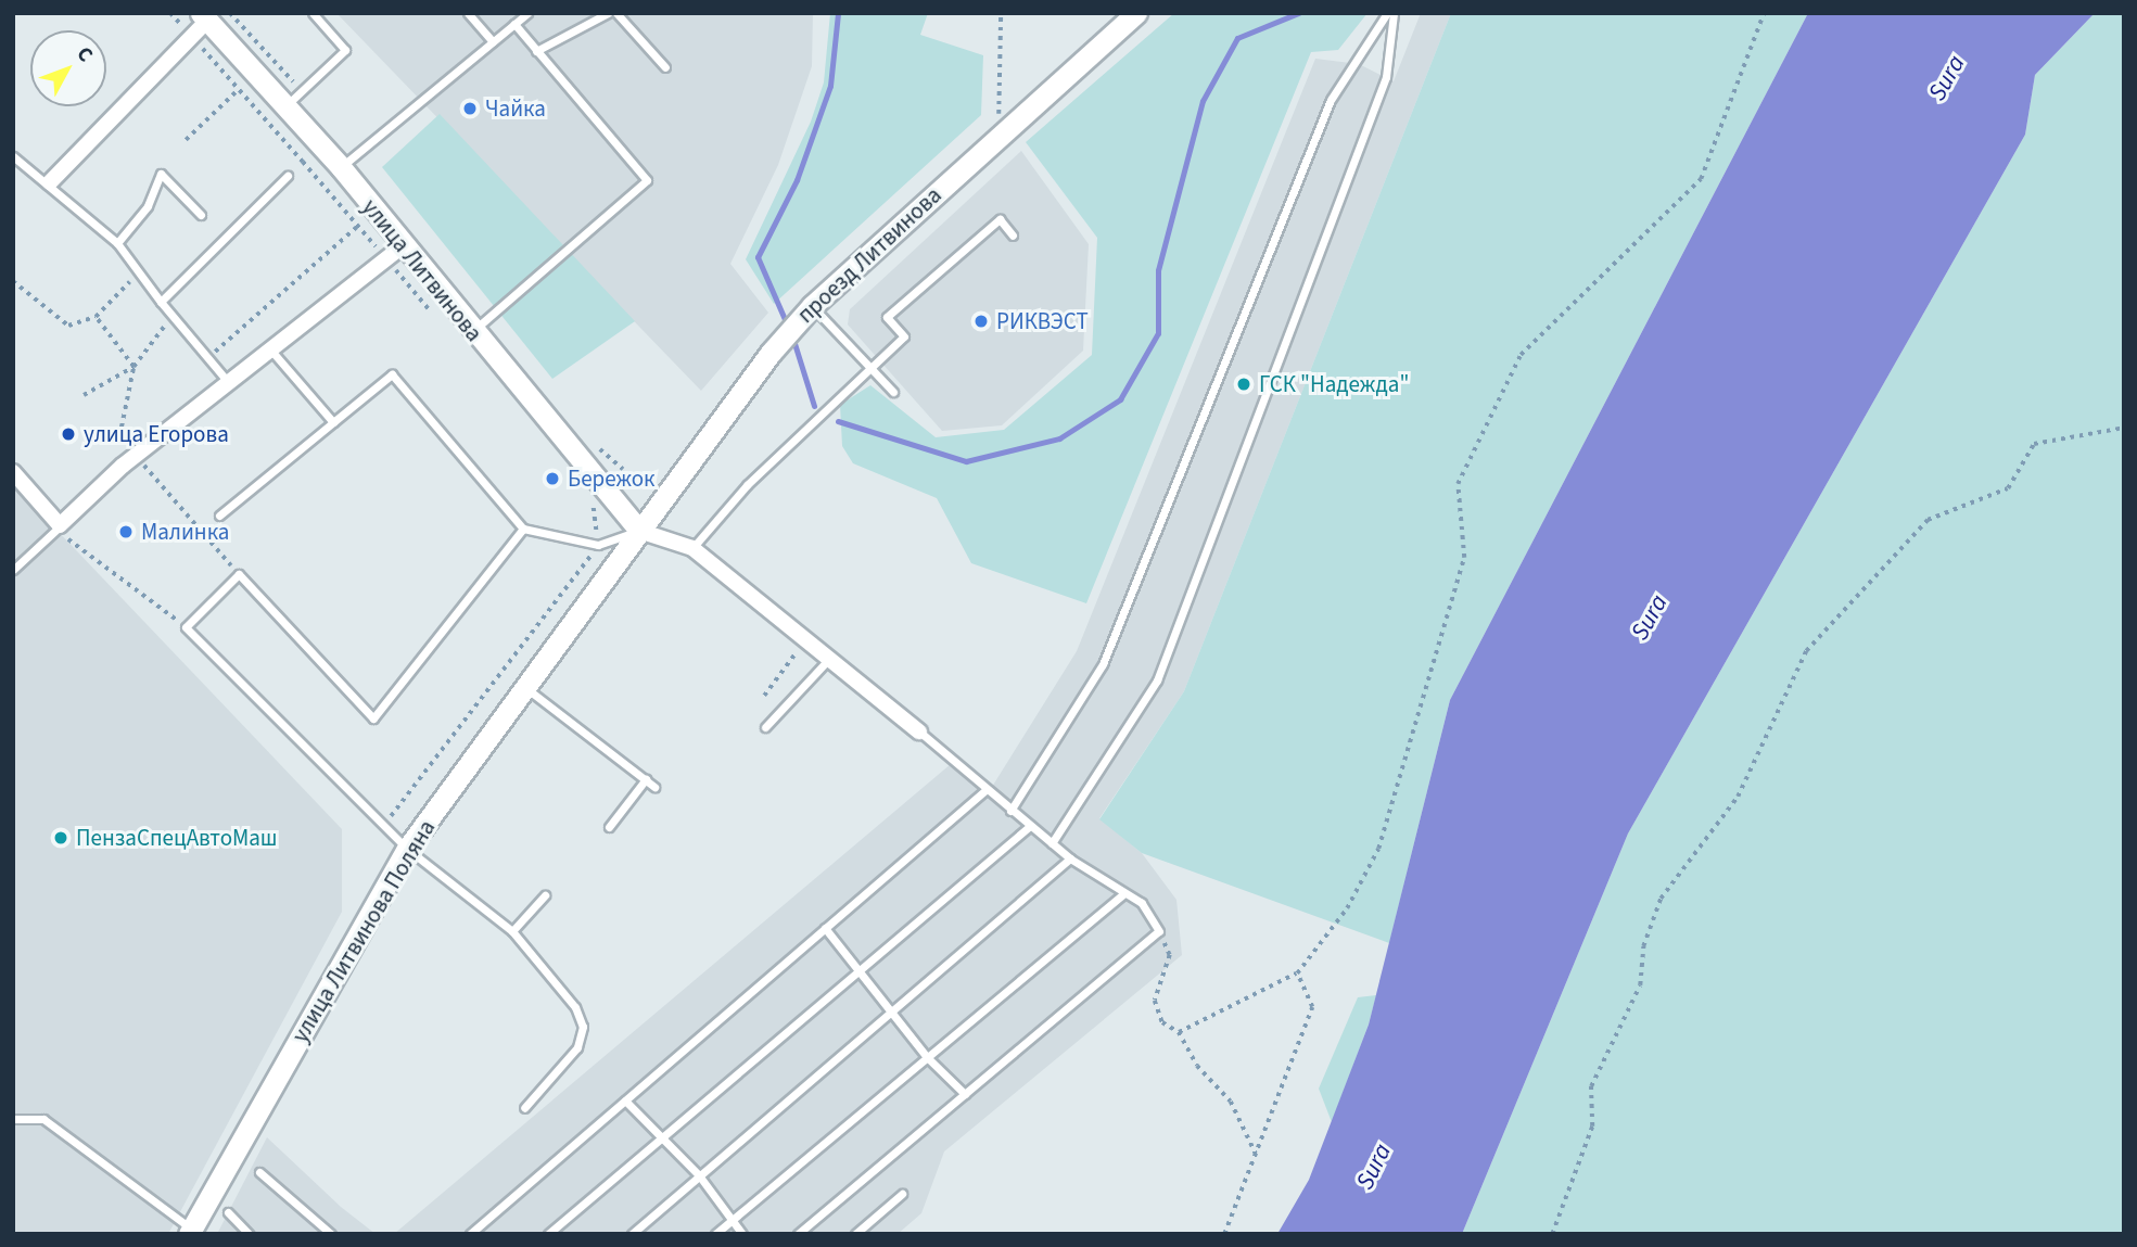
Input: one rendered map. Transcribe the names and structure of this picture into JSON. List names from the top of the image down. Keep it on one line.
{"streets":{"main road":["проезд Литвинова","улица Литвинова","улица Литвинова Поляна"]},"crossings":[["проезд Литвинова","улица Литвинова"],["проезд Литвинова","улица Литвинова Поляна"],["улица Литвинова","улица Литвинова Поляна"]],"water":["Sura"],"places":["Чайка","РИКВЭСТ","ГСК \"Надежда\"","улица Егорова","Бережок","Малинка","ПензаСпецАвтоМаш"],"north":"top right"}
